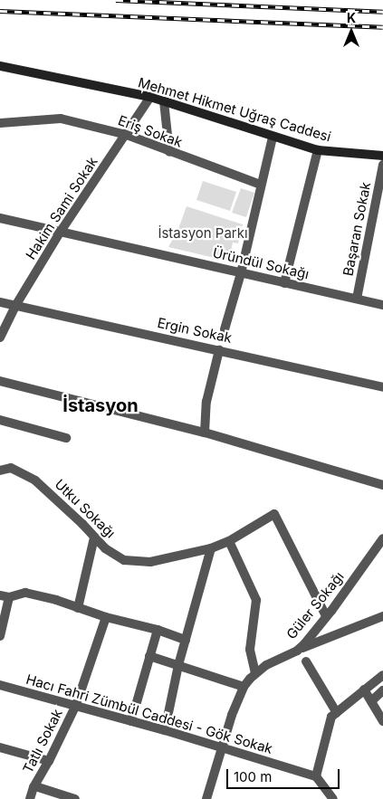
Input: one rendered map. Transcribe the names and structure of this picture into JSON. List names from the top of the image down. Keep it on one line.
{"streets":{"main road":["Mehmet Hikmet Uğraş Caddesi"],"street":["Eriş Sokak","Hakim Sami Sokak","Başaran Sokak","Üründül Sokağı","Ergin Sokak","Utku Sokağı","Güler Sokağı","Hacı Fahri Zümbül Caddesi - Gök Sokak","Tatlı Sokak"]},"crossings":[["Mehmet Hikmet Uğraş Caddesi","Hakim Sami Sokak"],["Eriş Sokak","Hakim Sami Sokak"],["Hakim Sami Sokak","Üründül Sokağı"],["Hakim Sami Sokak","Ergin Sokak"],["Başaran Sokak","Üründül Sokağı"],["Utku Sokağı","Güler Sokağı"],["Güler Sokağı","Hacı Fahri Zümbül Caddesi - Gök Sokak"],["Hacı Fahri Zümbül Caddesi - Gök Sokak","Tatlı Sokak"]],"districts":["İstasyon"],"parks":["İstasyon Parkı"],"scale_bar":"100 m","north":"top"}
